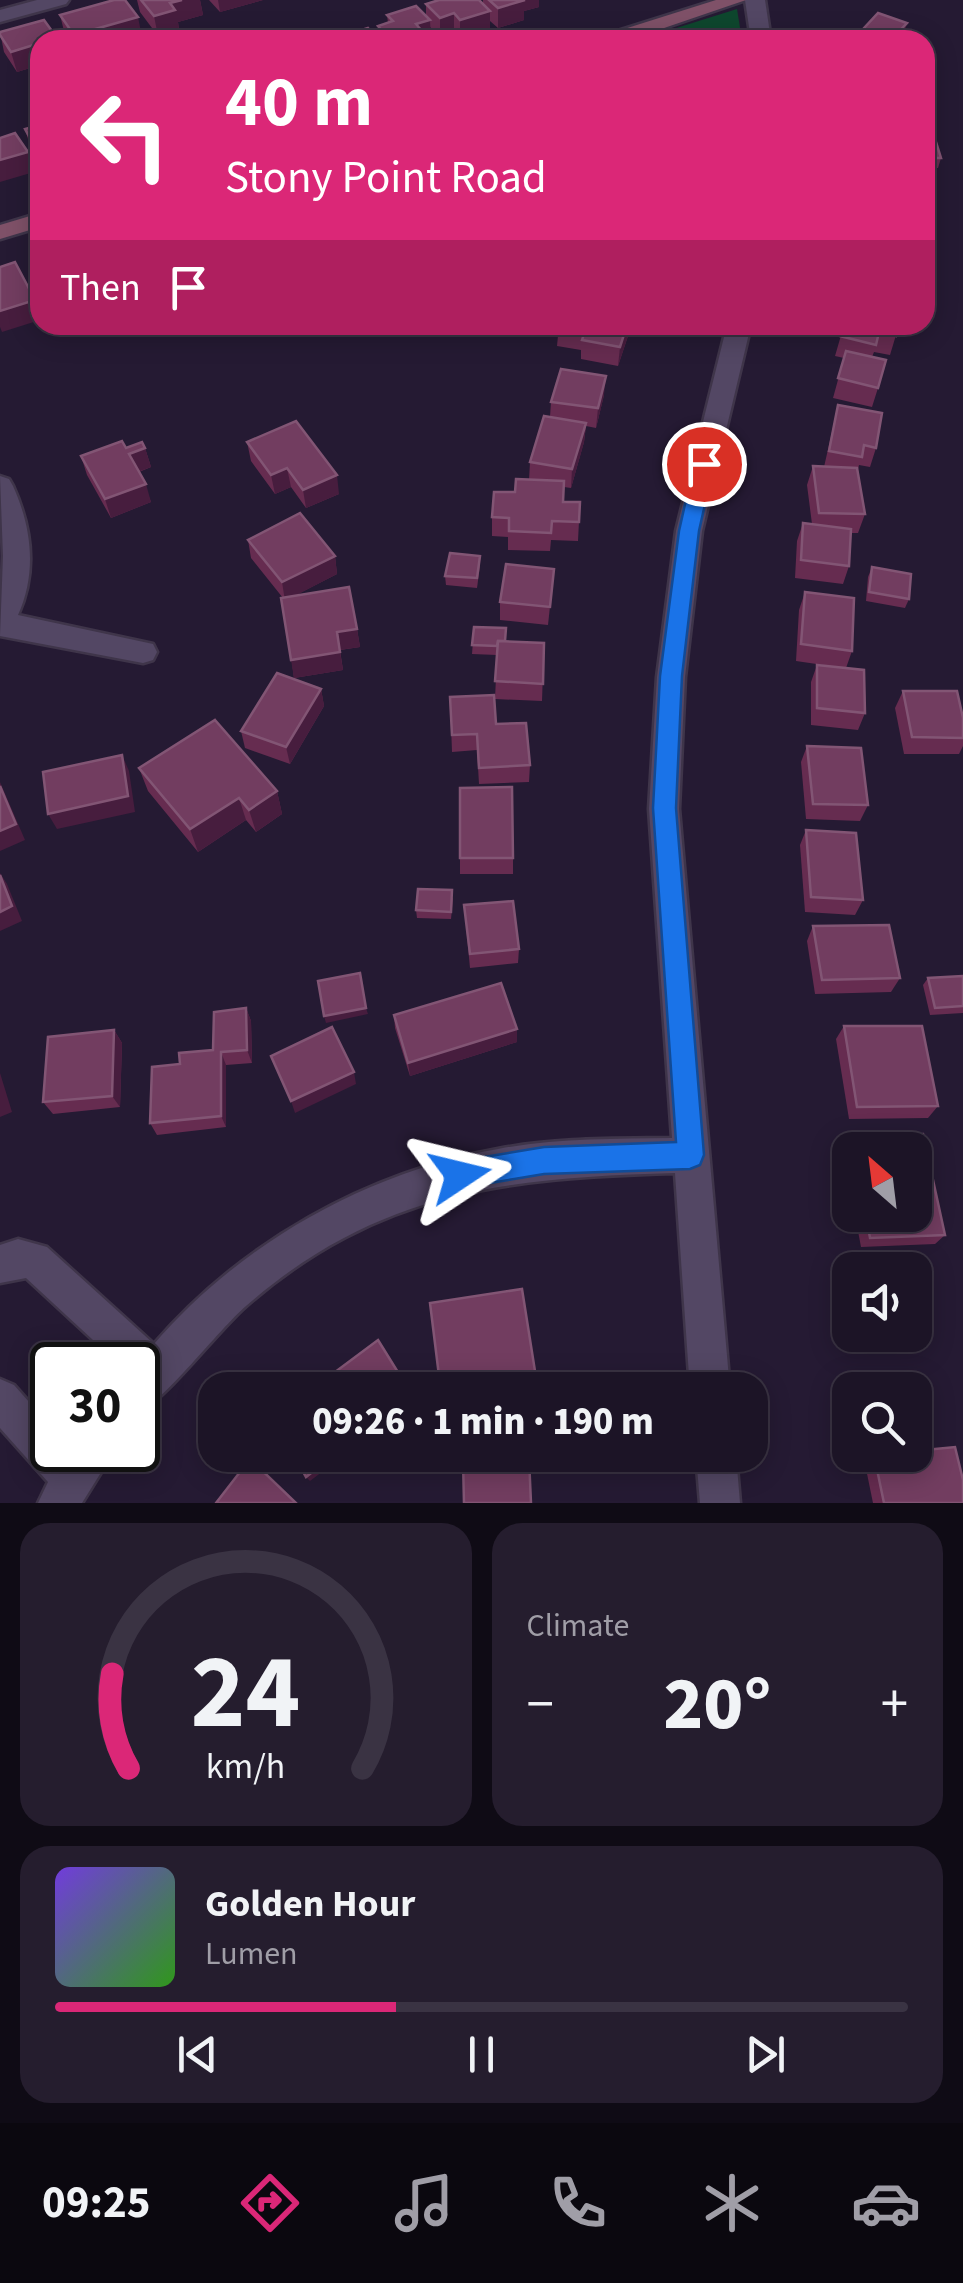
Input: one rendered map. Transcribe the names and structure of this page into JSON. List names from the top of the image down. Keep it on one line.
{"north":"top left","page":{"turn":["40 m","Stony Point Road"],"then":"Then","limit":"30","trip":"09:26 · 1 min · 190 m","tile":"Climate","heat":["−","20°","+"],"song":["Golden Hour","Lumen"],"tabs":"09:25","gauge":["24","km/h"]}}
